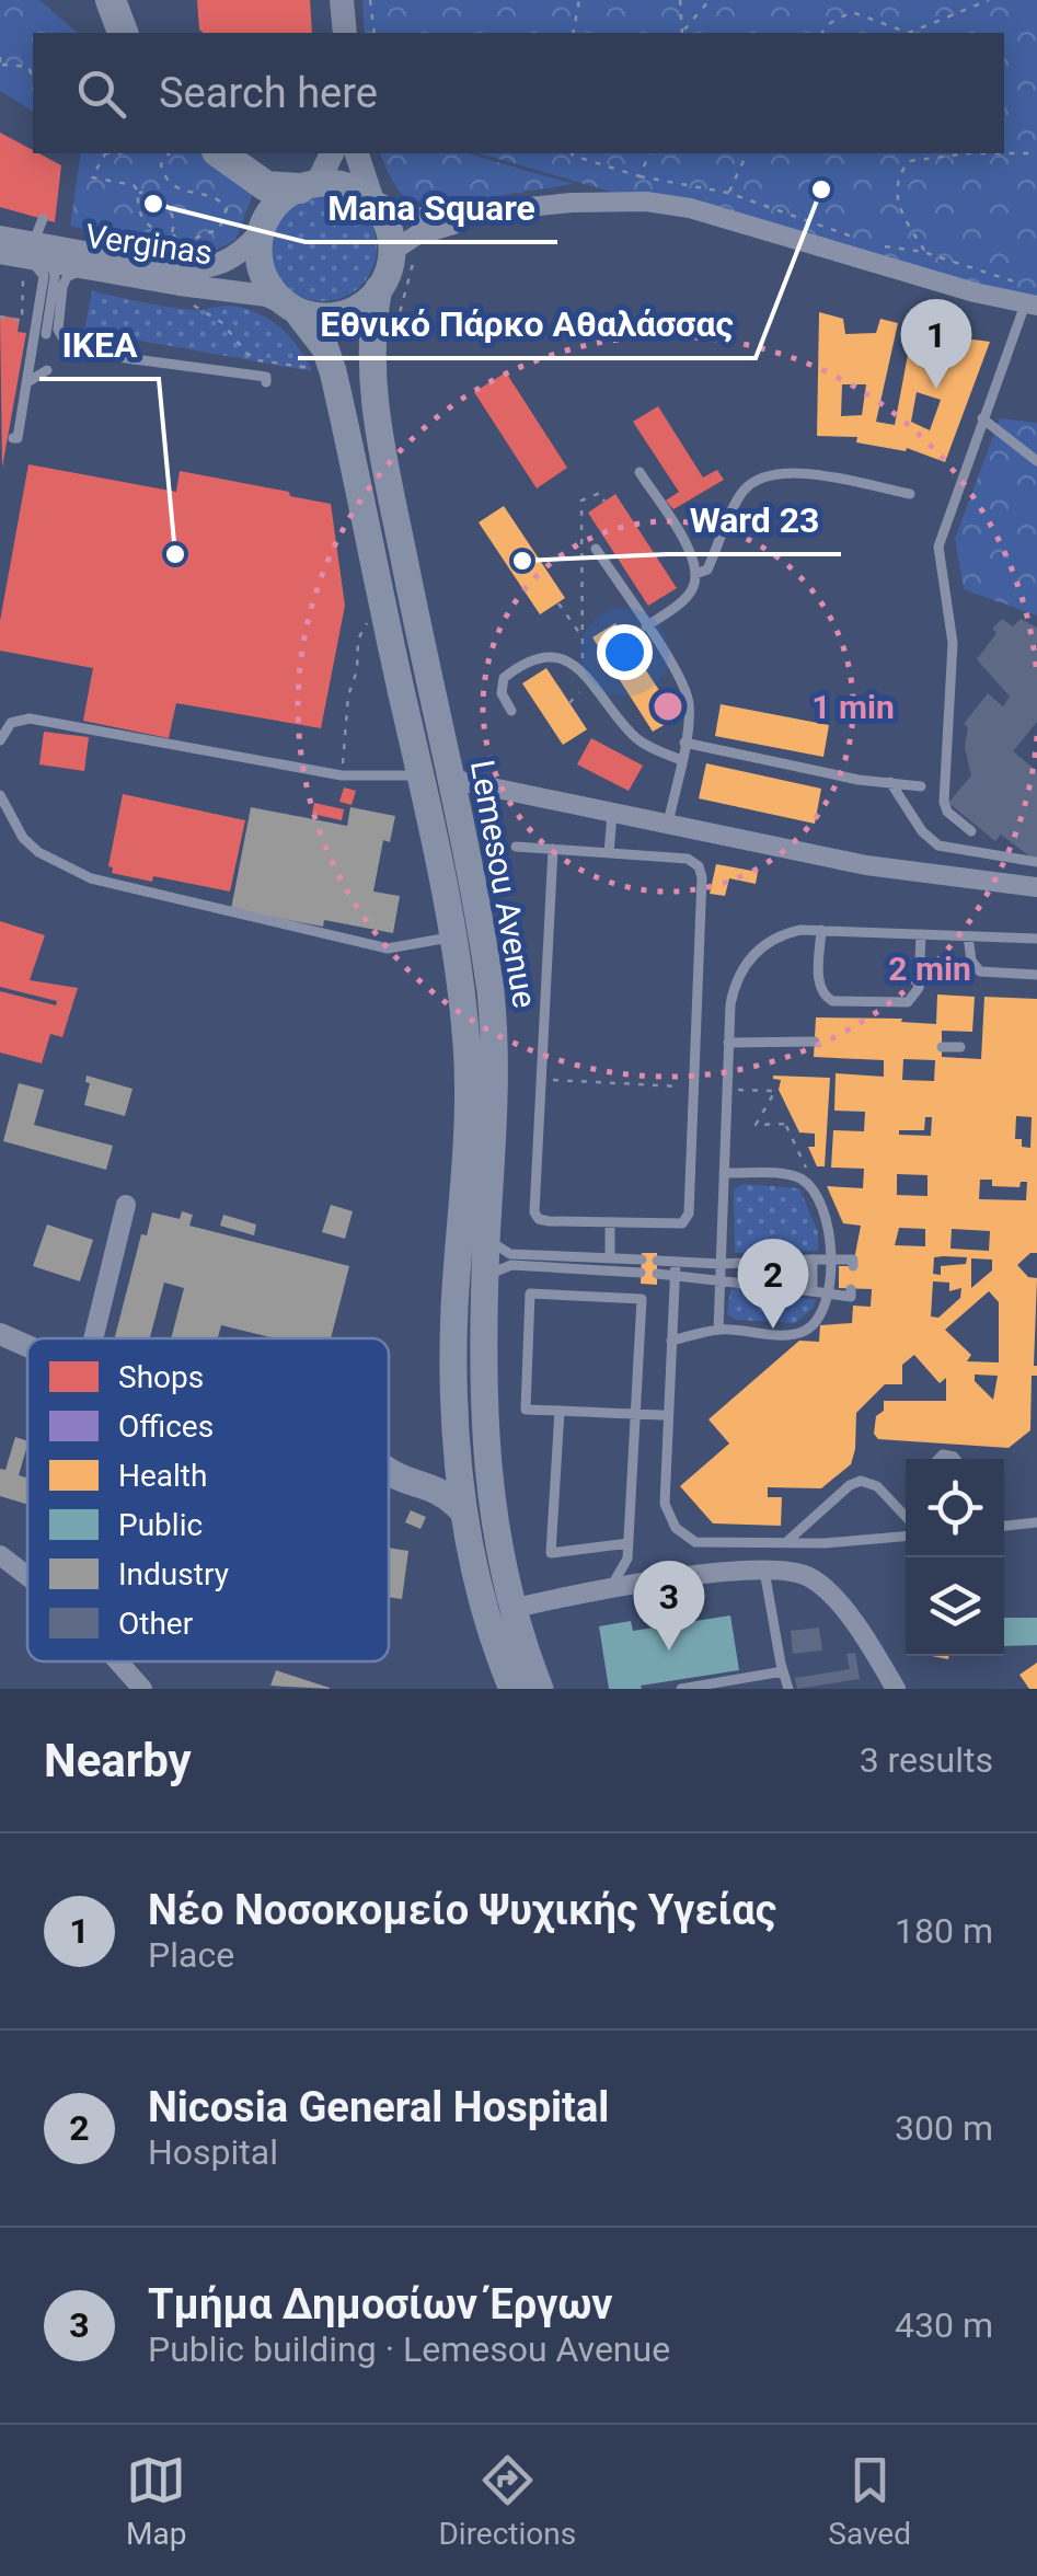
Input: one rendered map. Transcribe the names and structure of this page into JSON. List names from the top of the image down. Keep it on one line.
{"streets":{"main road":["Lemesou Avenue"],"street":["Verginas"]},"crossings":[["Verginas","Lemesou Avenue"]],"places":["Εθνικό Πάρκο Αθαλάσσας","Mana Square","IKEA","Ward 23"],"legend":["Shops","Offices","Health","Public","Industry","Other"],"page":{"search":"Search here","pins":["1","2","3"],"heading":["Nearby","3 results"],"list":[{"mark":"1","name":"Νέο Νοσοκομείο Ψυχικής Υγείας","note":"Place","value":"180 m"},{"mark":"2","name":"Nicosia General Hospital","note":"Hospital","value":"300 m"},{"mark":"3","name":"Τμήμα Δημοσίων Έργων","note":"Public building · Lemesou Avenue","value":"430 m"}],"nav":["Map","Directions","Saved"]},"rings":["1 min","2 min"]}
